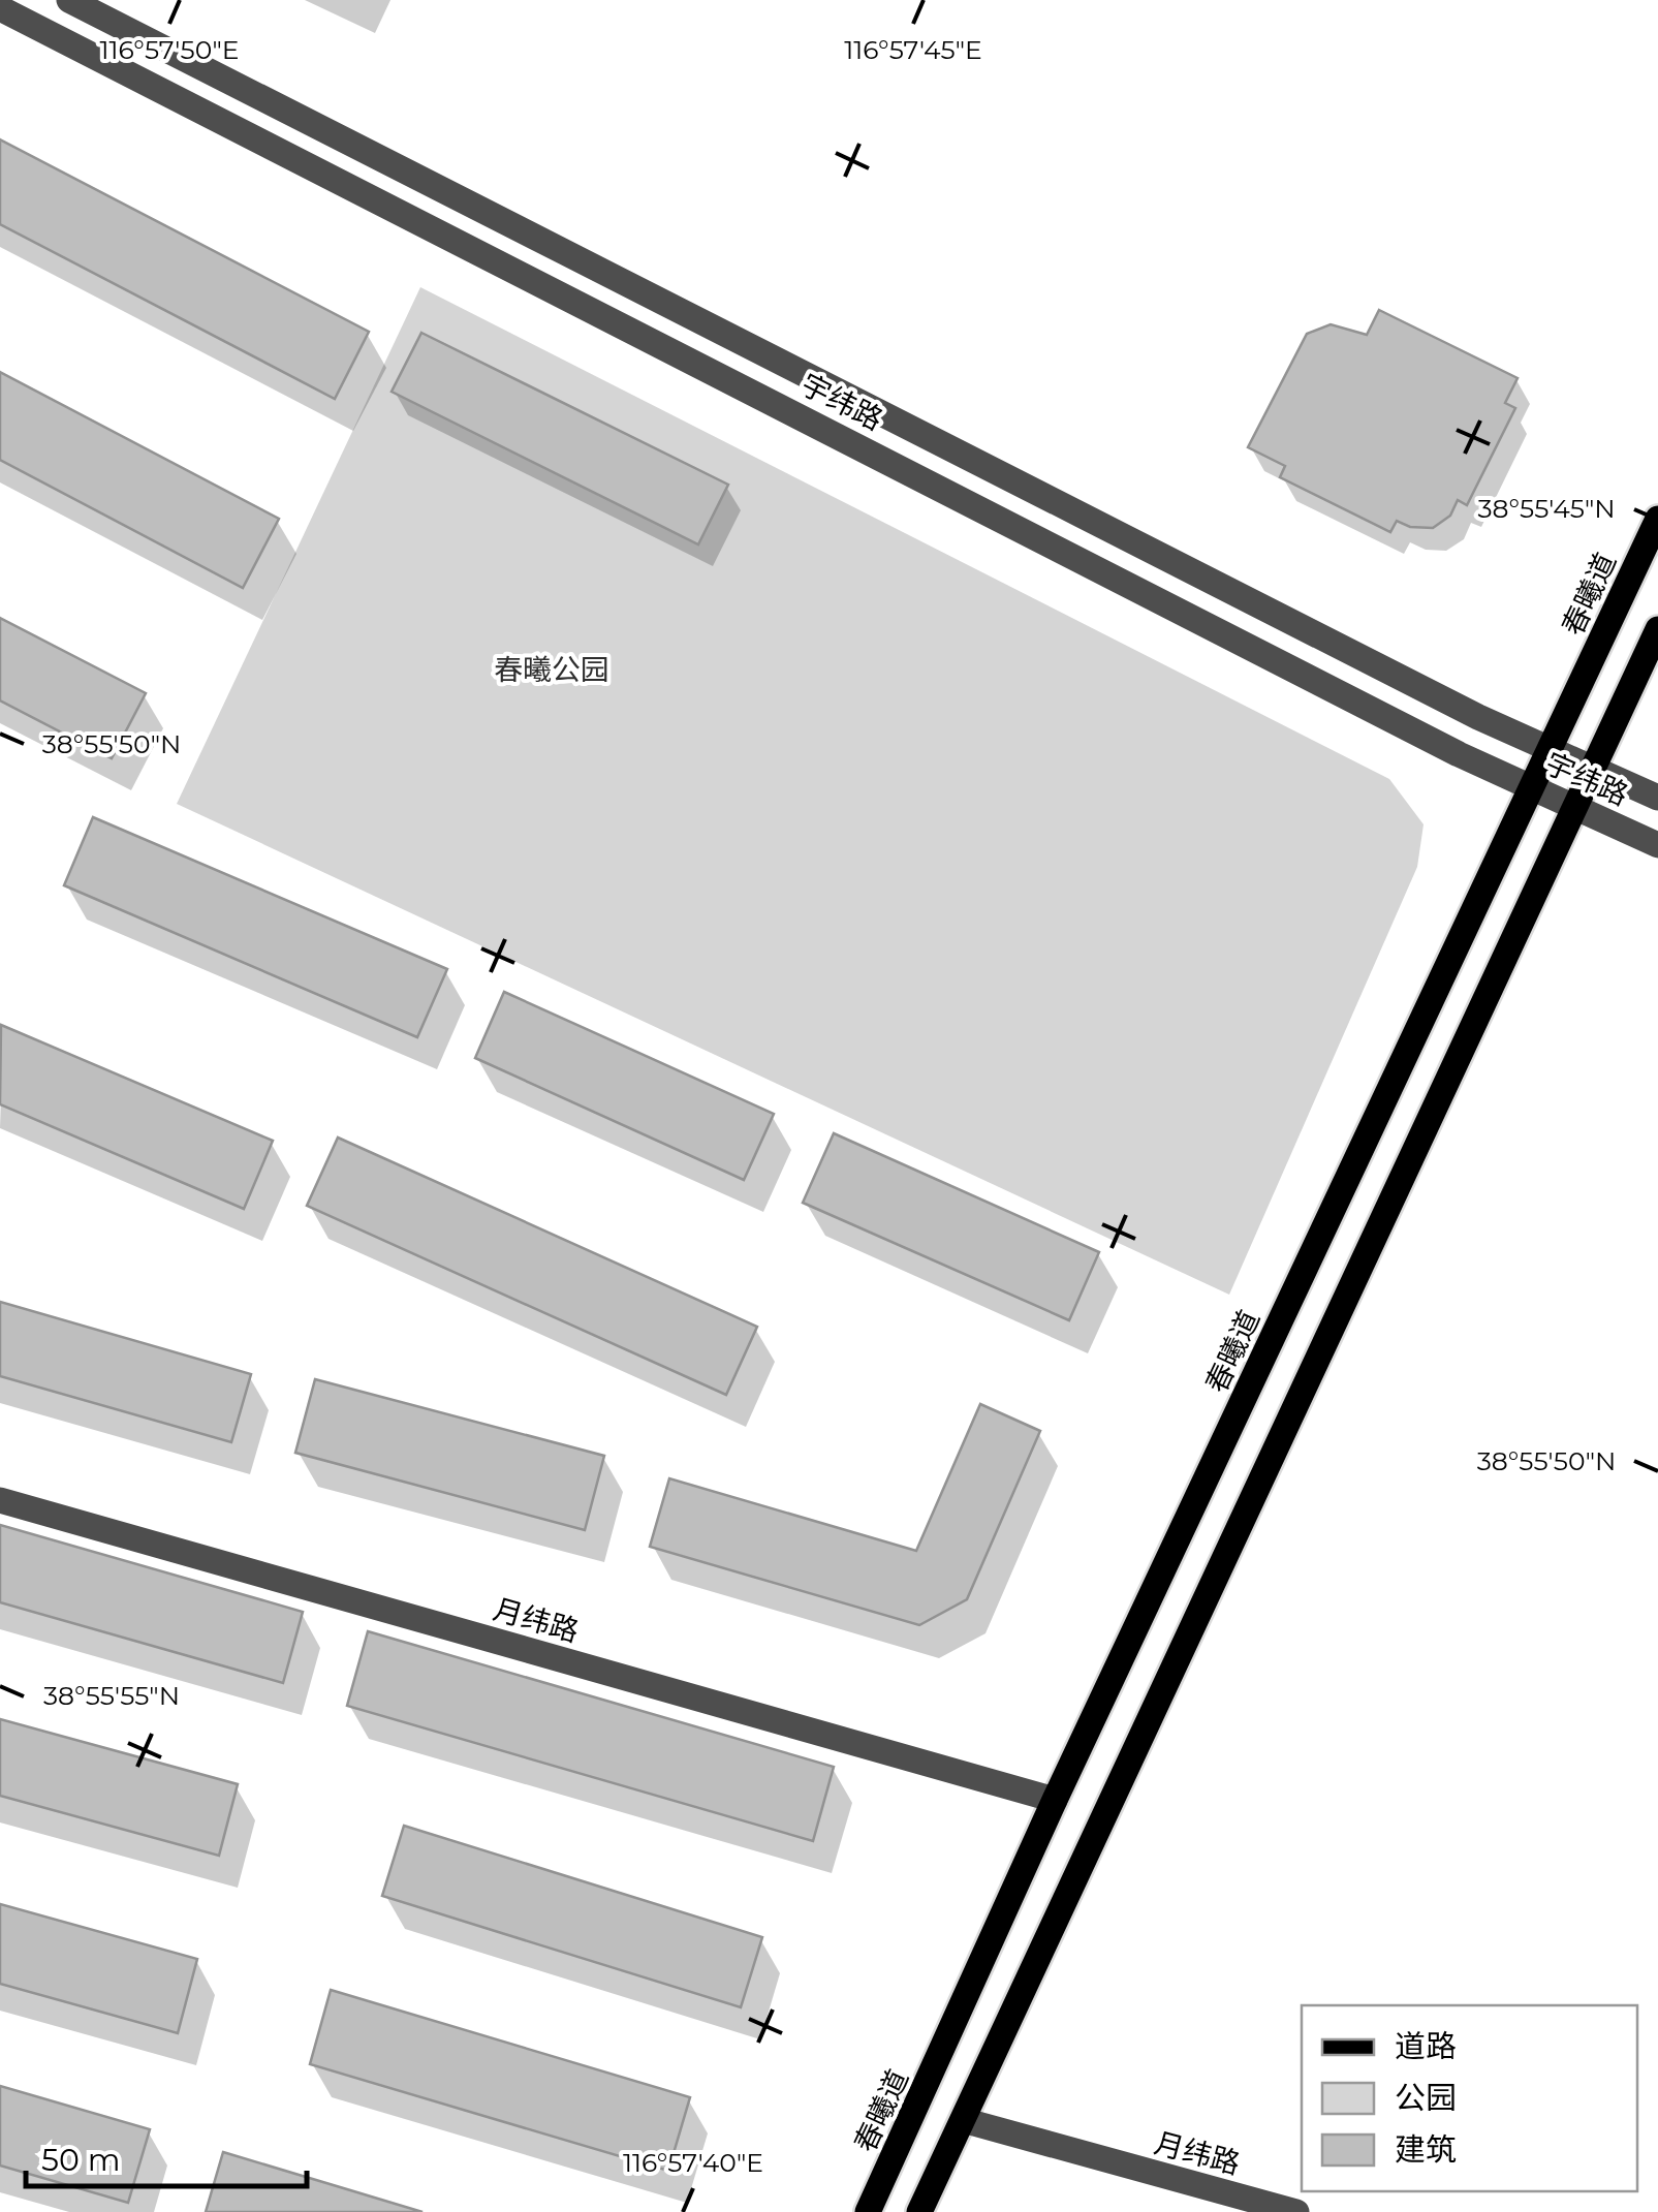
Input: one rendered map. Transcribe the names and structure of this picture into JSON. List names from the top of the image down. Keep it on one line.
{"streets":{"main road":["春曦道"],"street":["宇纬路","月纬路"]},"crossings":[["宇纬路","春曦道"],["春曦道","月纬路"]],"parks":["春曦公园"],"legend":["道路","公园","建筑"],"scale_bar":"50 m","coordinates":["116°57'45\"E","116°57'50\"E","38°55'45\"N","38°55'50\"N","38°55'55\"N","116°57'40\"E"]}
